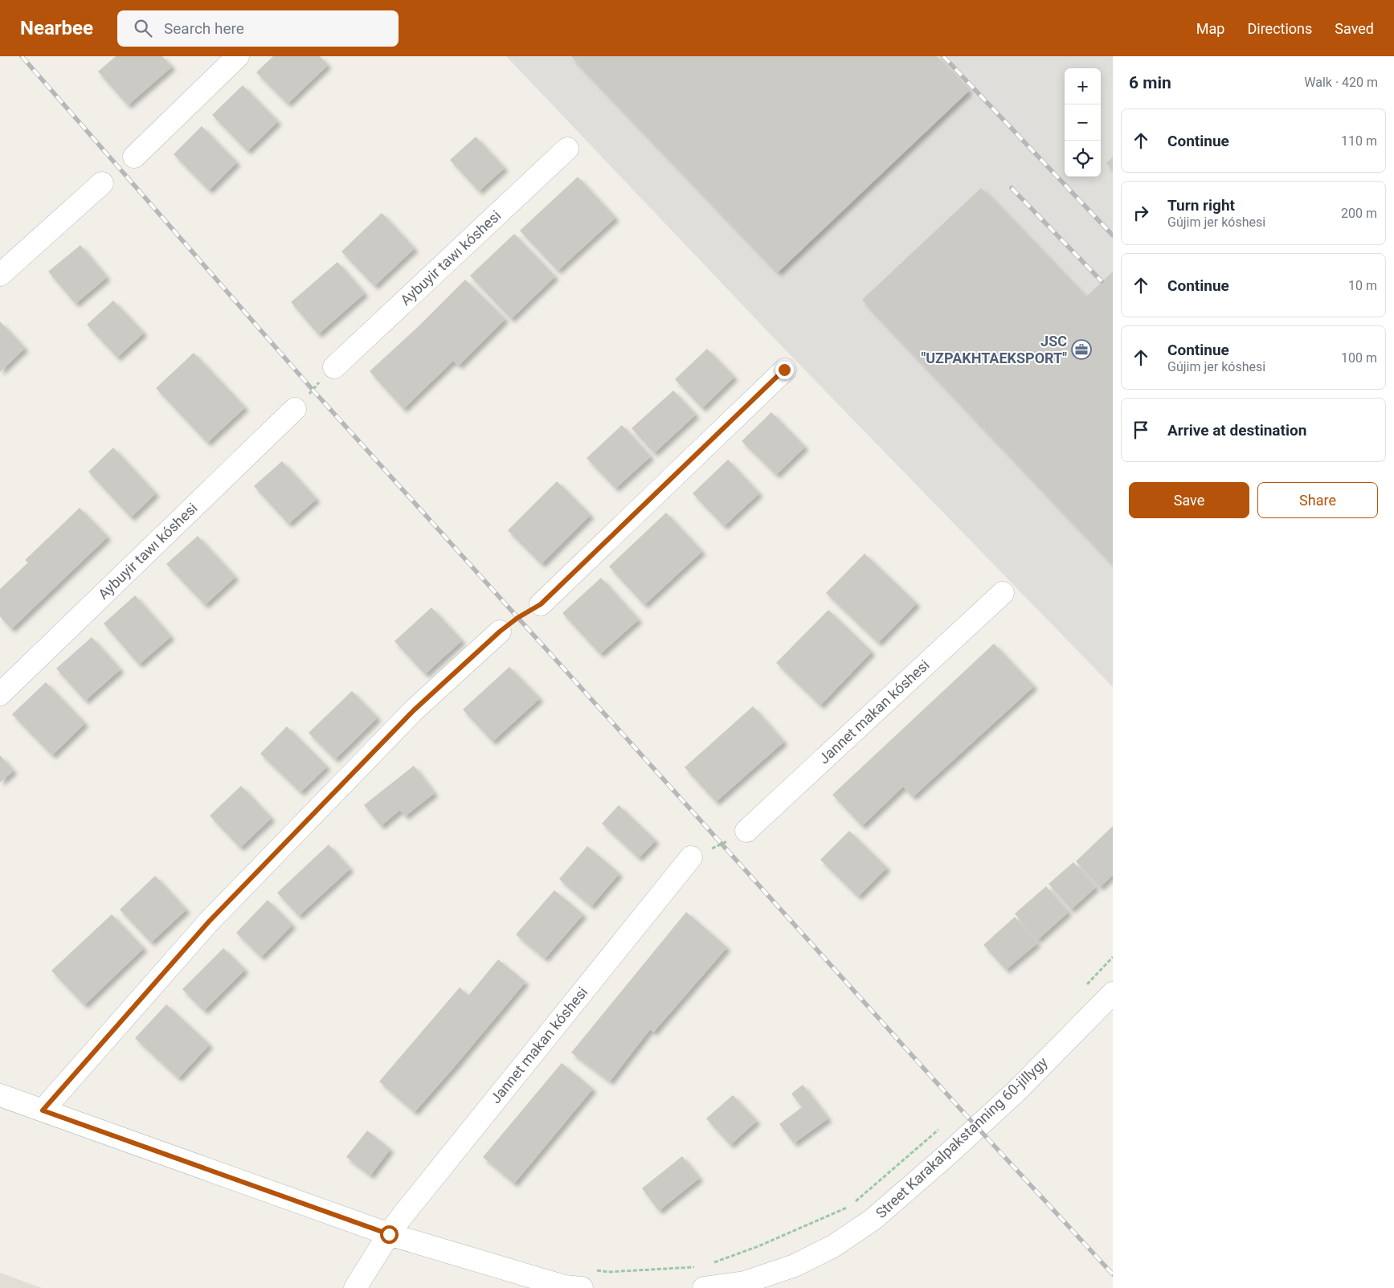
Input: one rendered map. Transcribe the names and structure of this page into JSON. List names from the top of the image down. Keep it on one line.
{"streets":{"street":["Aybuyir tawı kóshesi","Jannet makan kóshesi","Street Karakalpakstanning 60-jillygy"]},"places":{"office":["JSC \"UZPAKHTAEKSPORT\""]},"page":{"header":"Nearbee","search":"Search here","nav":["Map","Directions","Saved"],"heading":["6 min","Walk · 420 m"],"map_buttons":["+","−"],"list":[["Continue","110 m"],["Turn right","Gújim jer kóshesi","200 m"],["Continue","10 m"],["Continue","Gújim jer kóshesi","100 m"],"Arrive at destination"],"buttons":["Save","Share"]}}
